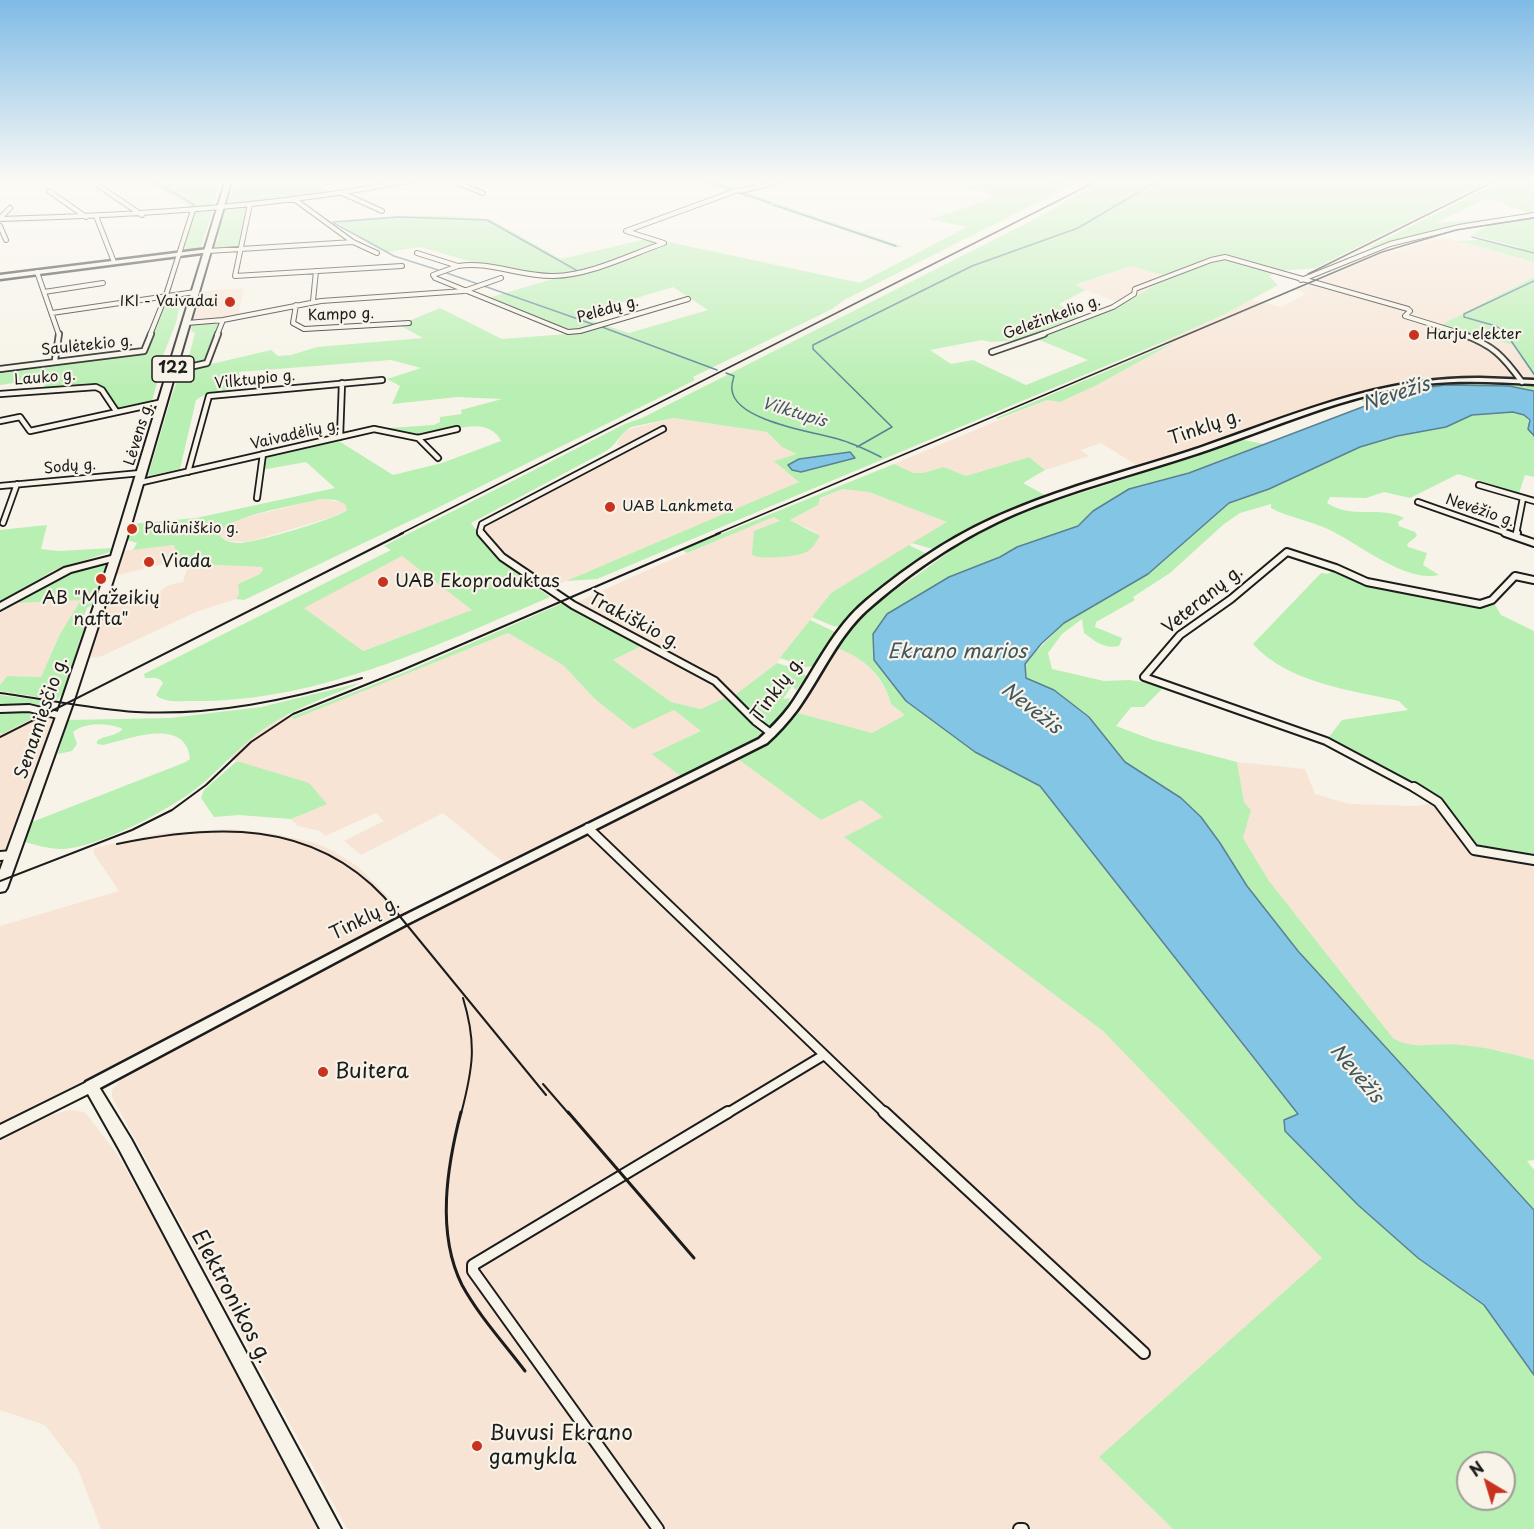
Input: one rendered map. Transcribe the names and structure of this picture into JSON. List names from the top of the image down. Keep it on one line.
{"streets":{"main road":["122","Tinklų g.","Lėvens g.","Senamiesčio g.","Elektronikos g."],"street":["Pelėdų g.","Kampo g.","Geležinkelio g.","Saulėtekio g.","Lauko g.","Vilktupio g.","Vaivadėlių g.","Sodų g.","Nevėžio g.","Veteranų g.","Trakiškio g."]},"crossings":[["Vilktupio g.","Vaivadėlių g."],["Tinklų g.","Trakiškio g."],["Tinklų g.","Elektronikos g."],["Lėvens g.","Vaivadėlių g."],["Lėvens g.","Sodų g."],["Lėvens g.","Senamiesčio g."]],"water":["Nevėžis","Vilktupis","Ekrano marios"],"places":["IKI - Vaivadai","Harju elekter","UAB Lankmeta","Paliūniškio g.","Viada","AB \"Mažeikių nafta\"","UAB Ekoproduktas","Buitera","Buvusi Ekrano gamykla"],"north":"top left"}
